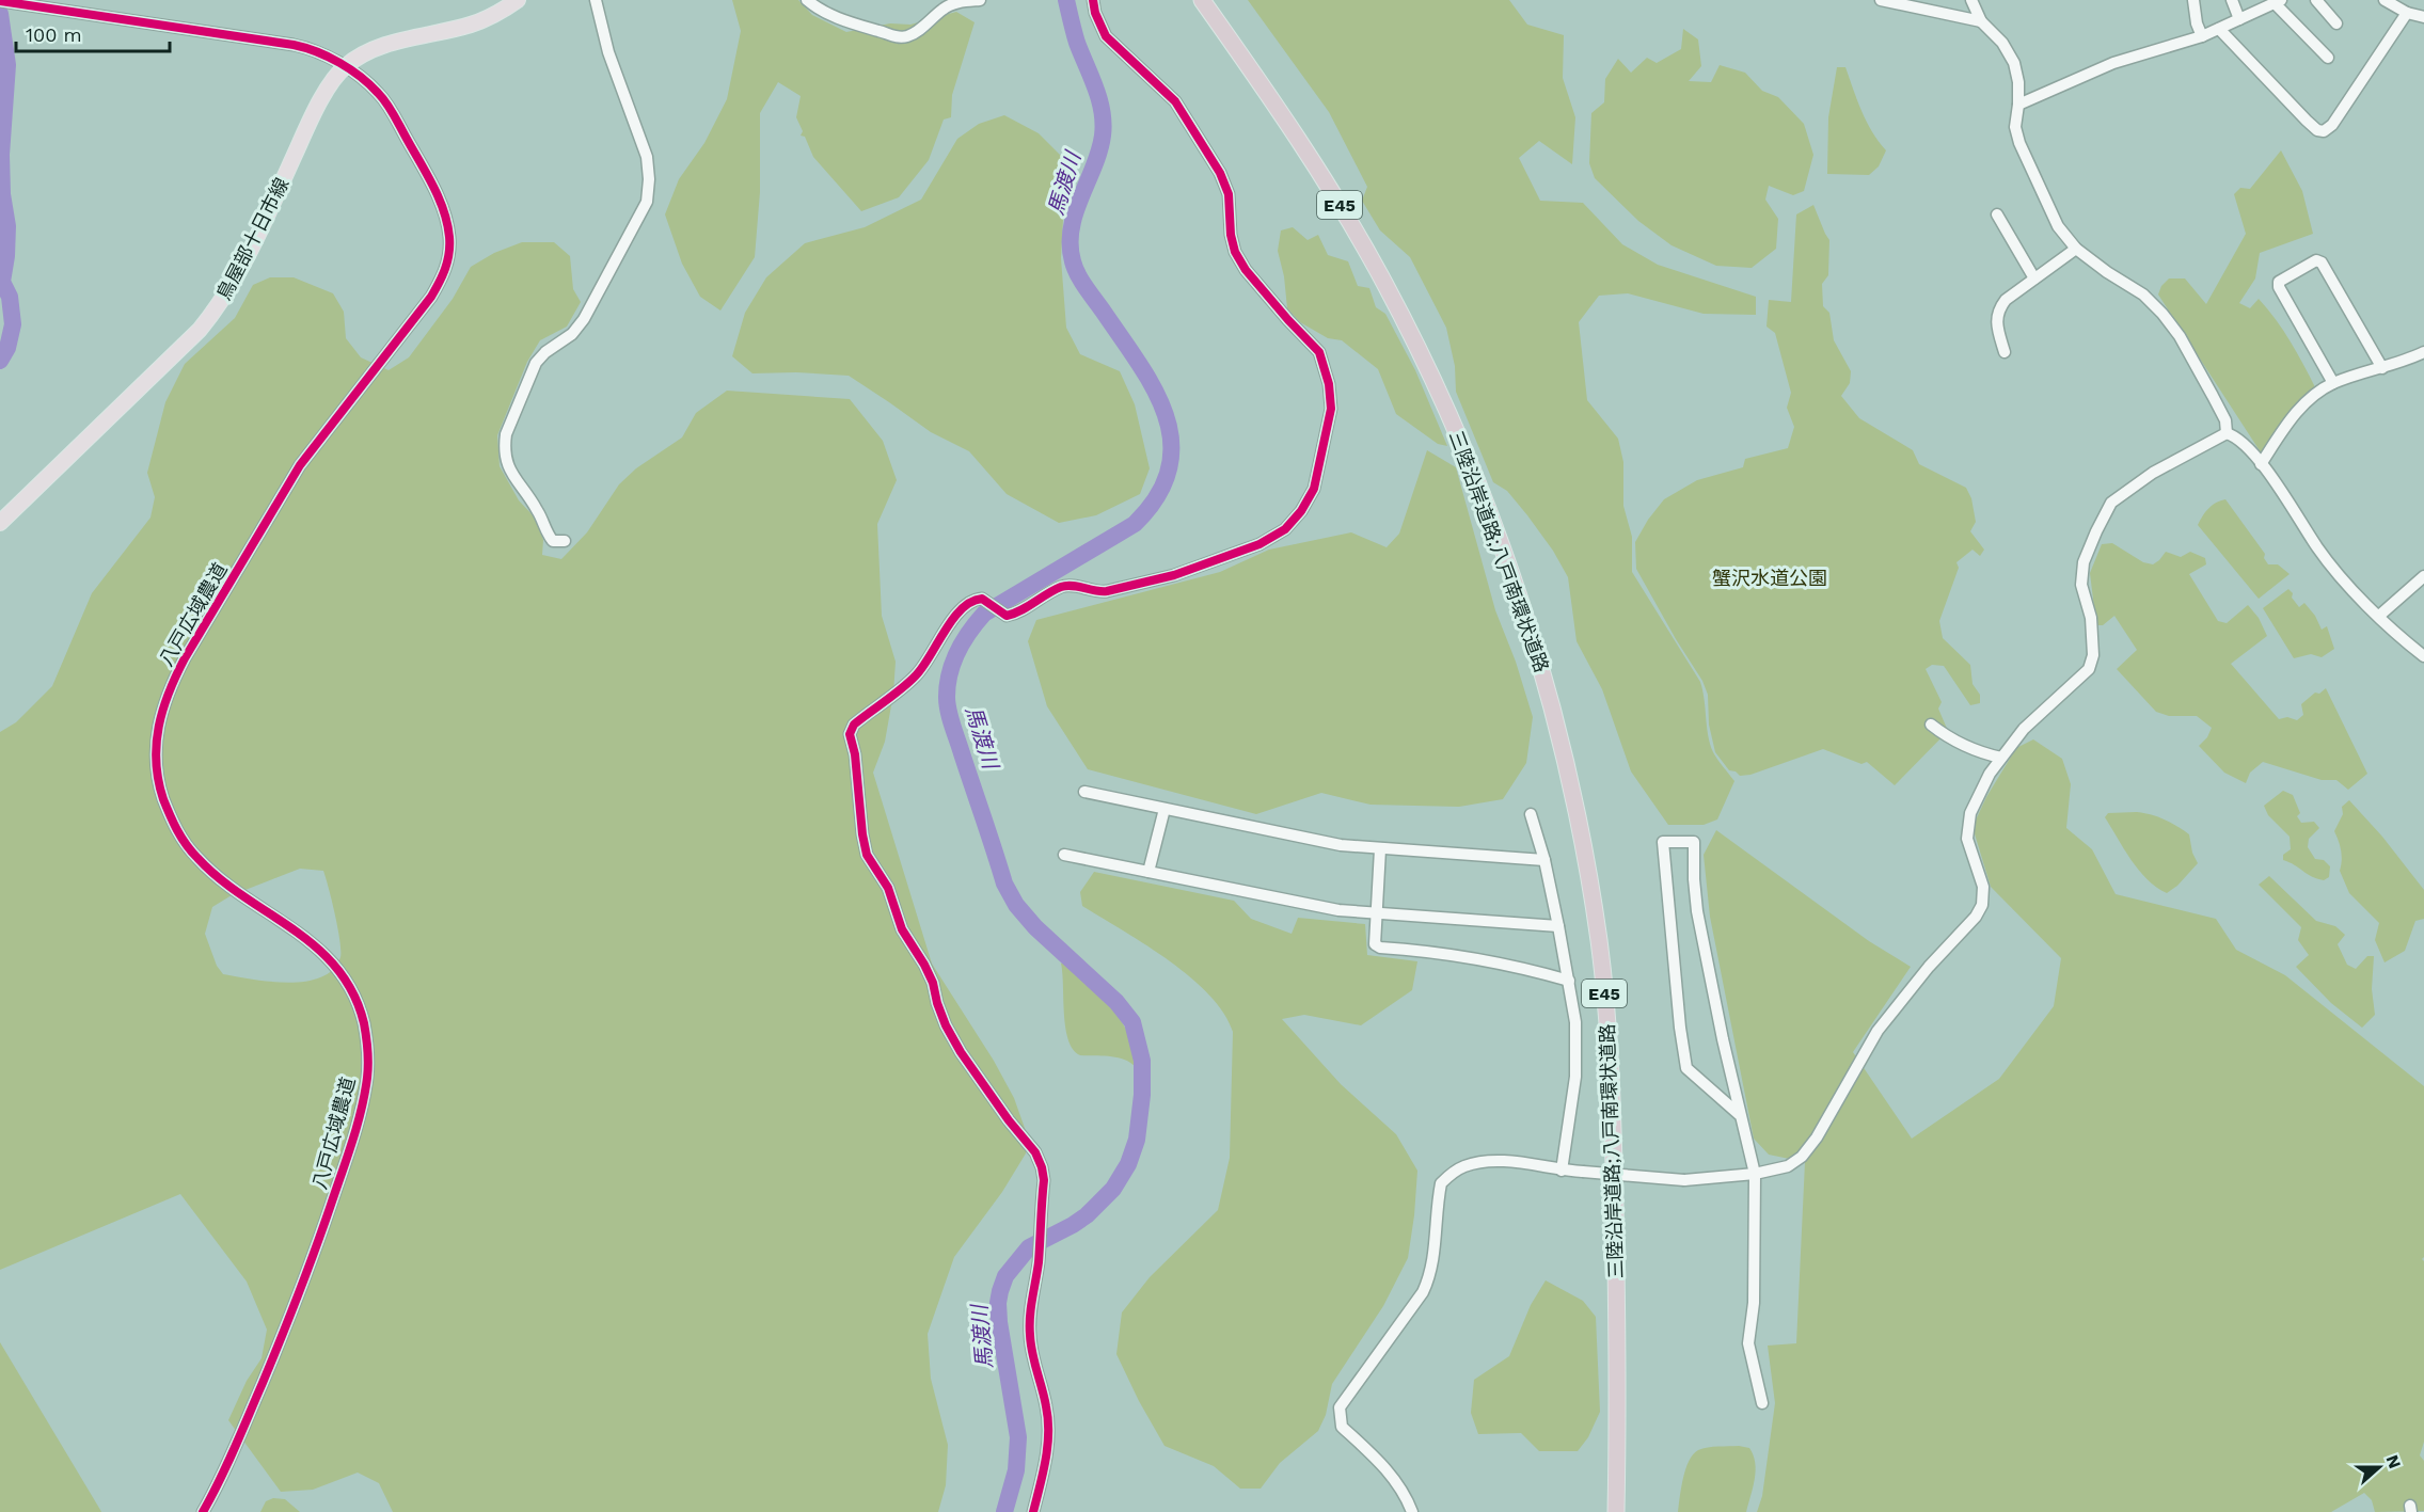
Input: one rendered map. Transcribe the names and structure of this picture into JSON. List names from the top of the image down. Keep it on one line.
{"streets":{"highway":["E45","三陸沿岸道路;八戸南環状道路"],"main road":["鳥屋部十日市線"],"street":["八戸広域農道"]},"crossings":[["鳥屋部十日市線","八戸広域農道"]],"water":["馬渡川"],"parks":["蟹沢水道公園"],"scale_bar":"100 m","north":"right"}
